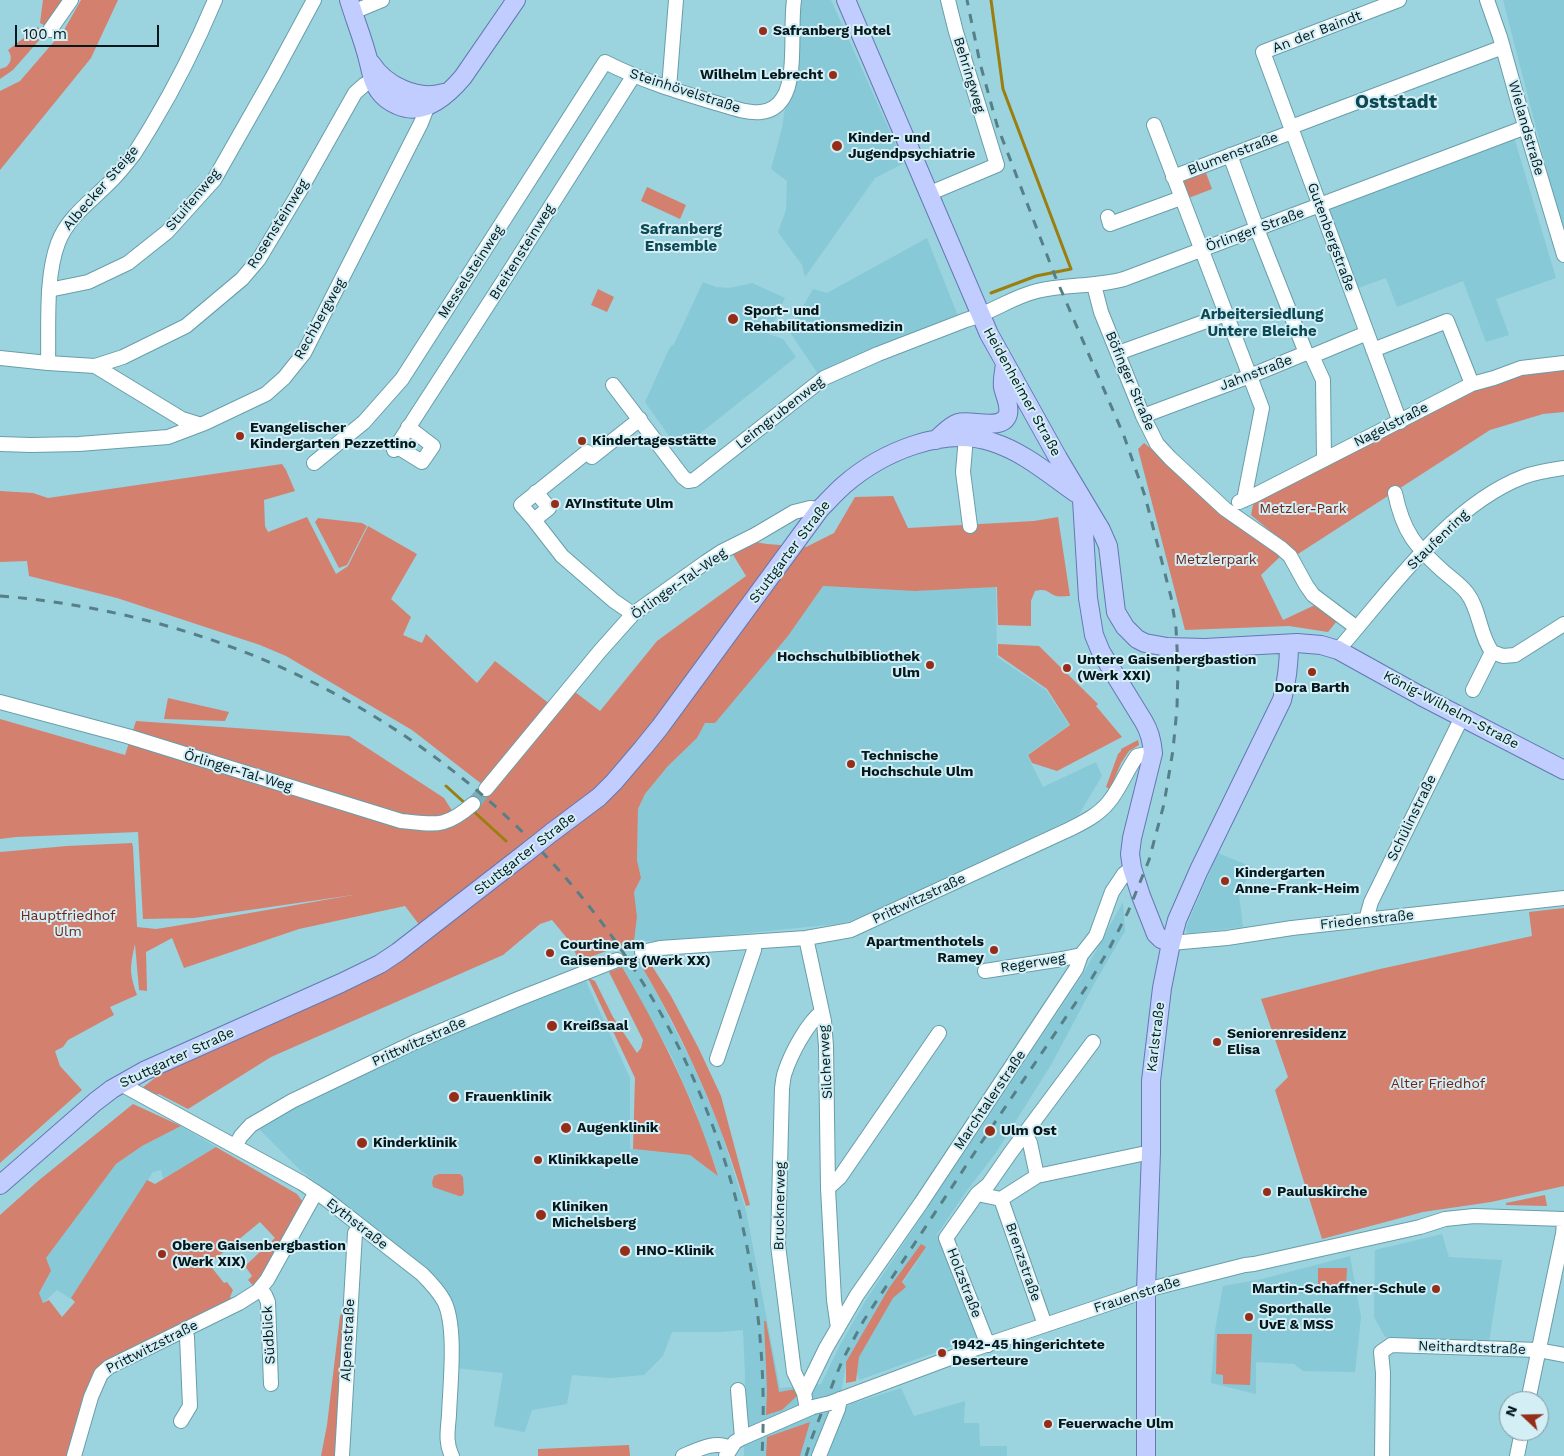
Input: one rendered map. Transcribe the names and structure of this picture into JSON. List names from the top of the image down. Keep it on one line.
{"streets":{"main road":["Heidenheimer Straße","Stuttgarter Straße","König-Wilhelm-Straße","Karlstraße"],"street":["An der Baindt","Behringweg","Steinhövelstraße","Wielandstraße","Blumenstraße","Albecker Steige","Stuifenweg","Rosensteinweg","Örlinger Straße","Gutenbergstraße","Breitensteinweg","Messelsteinweg","Rechbergweg","Jahnstraße","Böfinger Straße","Leimgrubenweg","Nagelstraße","Staufenring","Örlinger-Tal-Weg","Schülinstraße","Prittwitzstraße","Friedenstraße","Regerweg","Silcherweg","Marchtalerstraße","Brucknerweg","Eythstraße","Brenzstraße","Holzstraße","Frauenstraße","Südblick","Alpenstraße","Neithardtstraße"]},"crossings":[["An der Baindt","Gutenbergstraße"],["Behringweg","Heidenheimer Straße"],["Steinhövelstraße","Breitensteinweg"],["Steinhövelstraße","Messelsteinweg"],["Wielandstraße","Blumenstraße"],["Wielandstraße","Örlinger Straße"],["Blumenstraße","Gutenbergstraße"],["Albecker Steige","Stuifenweg"],["Albecker Steige","Rosensteinweg"],["Örlinger Straße","Gutenbergstraße"],["Örlinger Straße","Böfinger Straße"],["Örlinger Straße","Heidenheimer Straße"],["Örlinger Straße","Leimgrubenweg"],["Gutenbergstraße","Jahnstraße"],["Gutenbergstraße","Nagelstraße"],["Jahnstraße","Böfinger Straße"],["Böfinger Straße","Nagelstraße"],["Böfinger Straße","Staufenring"],["Heidenheimer Straße","Leimgrubenweg"],["Heidenheimer Straße","Stuttgarter Straße"],["Heidenheimer Straße","König-Wilhelm-Straße"],["Heidenheimer Straße","Karlstraße"],["Staufenring","König-Wilhelm-Straße"],["Stuttgarter Straße","Örlinger-Tal-Weg"],["Stuttgarter Straße","Eythstraße"],["König-Wilhelm-Straße","Schülinstraße"],["König-Wilhelm-Straße","Karlstraße"],["Schülinstraße","Friedenstraße"],["Prittwitzstraße","Silcherweg"],["Prittwitzstraße","Eythstraße"],["Prittwitzstraße","Südblick"],["Friedenstraße","Karlstraße"],["Regerweg","Marchtalerstraße"],["Karlstraße","Frauenstraße"],["Silcherweg","Marchtalerstraße"],["Silcherweg","Brucknerweg"],["Brucknerweg","Frauenstraße"],["Eythstraße","Alpenstraße"],["Brenzstraße","Frauenstraße"],["Holzstraße","Frauenstraße"]],"districts":["Oststadt","Safranberg Ensemble","Arbeitersiedlung Untere Bleiche"],"parks":["Metzler-Park","Metzlerpark","Hauptfriedhof Ulm","Alter Friedhof"],"places":["Safranberg Hotel","Wilhelm Lebrecht","Kinder- und Jugendpsychiatrie","Sport- und Rehabilitationsmedizin","Evangelischer Kindergarten Pezzettino","Kindertagesstätte","AYInstitute Ulm","Hochschulbibliothek Ulm","Untere Gaisenbergbastion (Werk XXI)","Dora Barth","Technische Hochschule Ulm","Kindergarten Anne-Frank-Heim","Apartmenthotels Ramey","Courtine am Gaisenberg (Werk XX)","Kreißsaal","Seniorenresidenz Elisa","Frauenklinik","Augenklinik","Ulm Ost","Kinderklinik","Klinikkapelle","Pauluskirche","Kliniken Michelsberg","HNO-Klinik","Obere Gaisenbergbastion (Werk XIX)","Martin-Schaffner-Schule","Sporthalle UvE & MSS","1942-45 hingerichtete Deserteure","Feuerwache Ulm"],"scale_bar":"100 m","north":"left"}
